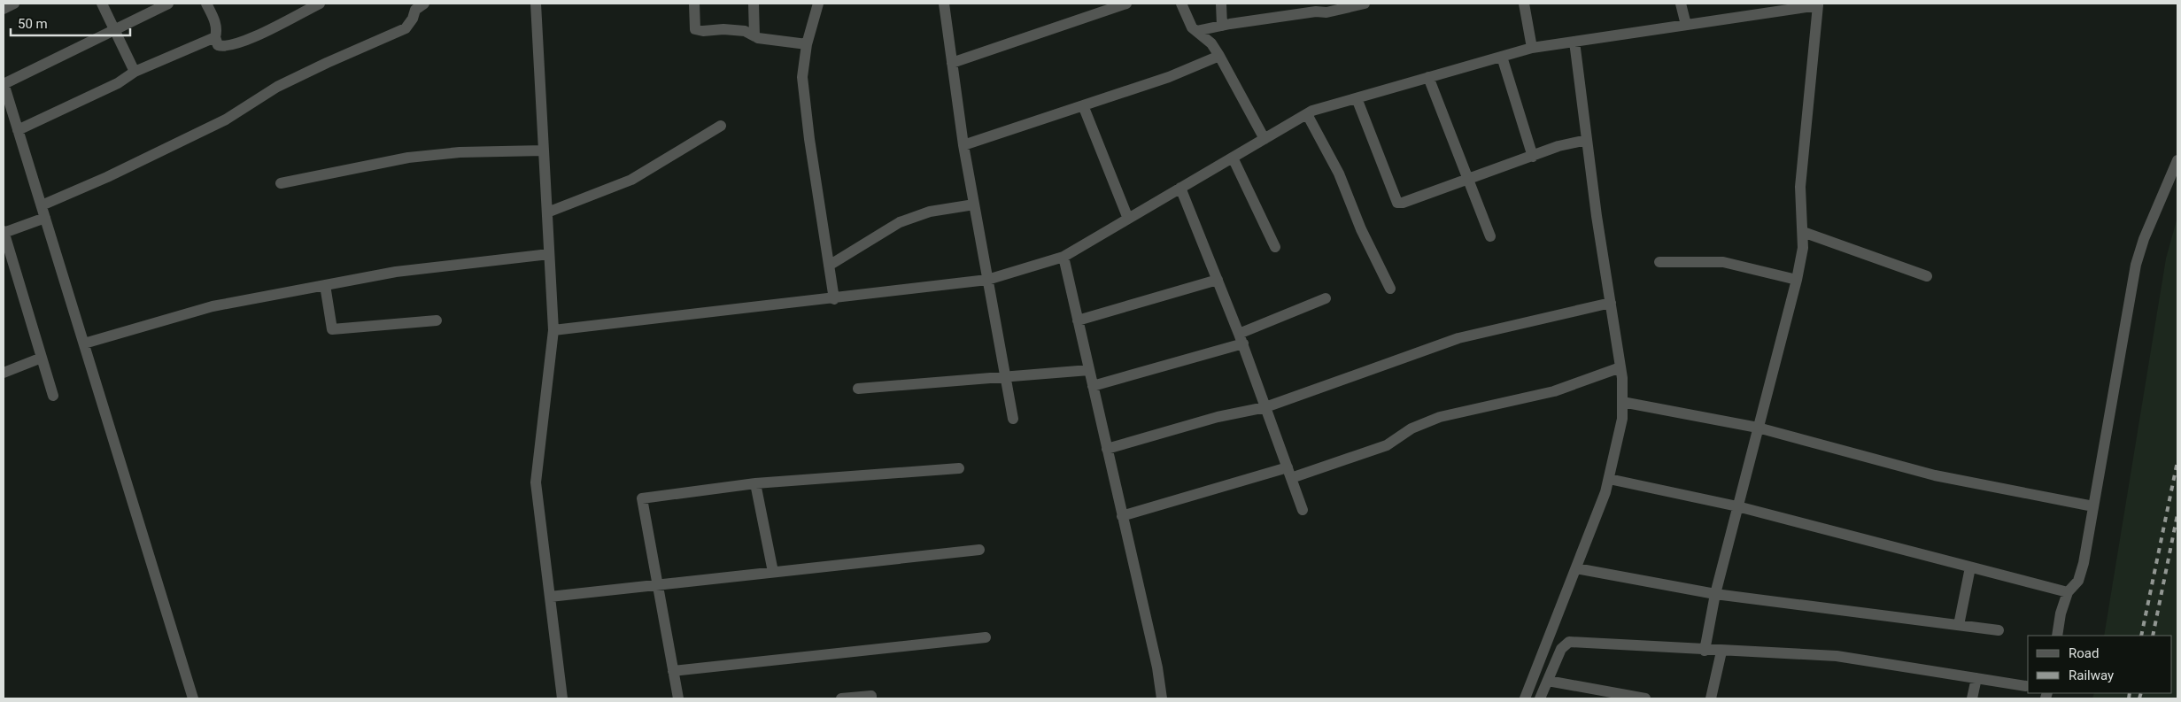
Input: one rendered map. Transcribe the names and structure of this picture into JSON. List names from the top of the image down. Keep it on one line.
{"legend":["Road","Railway"],"scale_bar":"50 m"}
